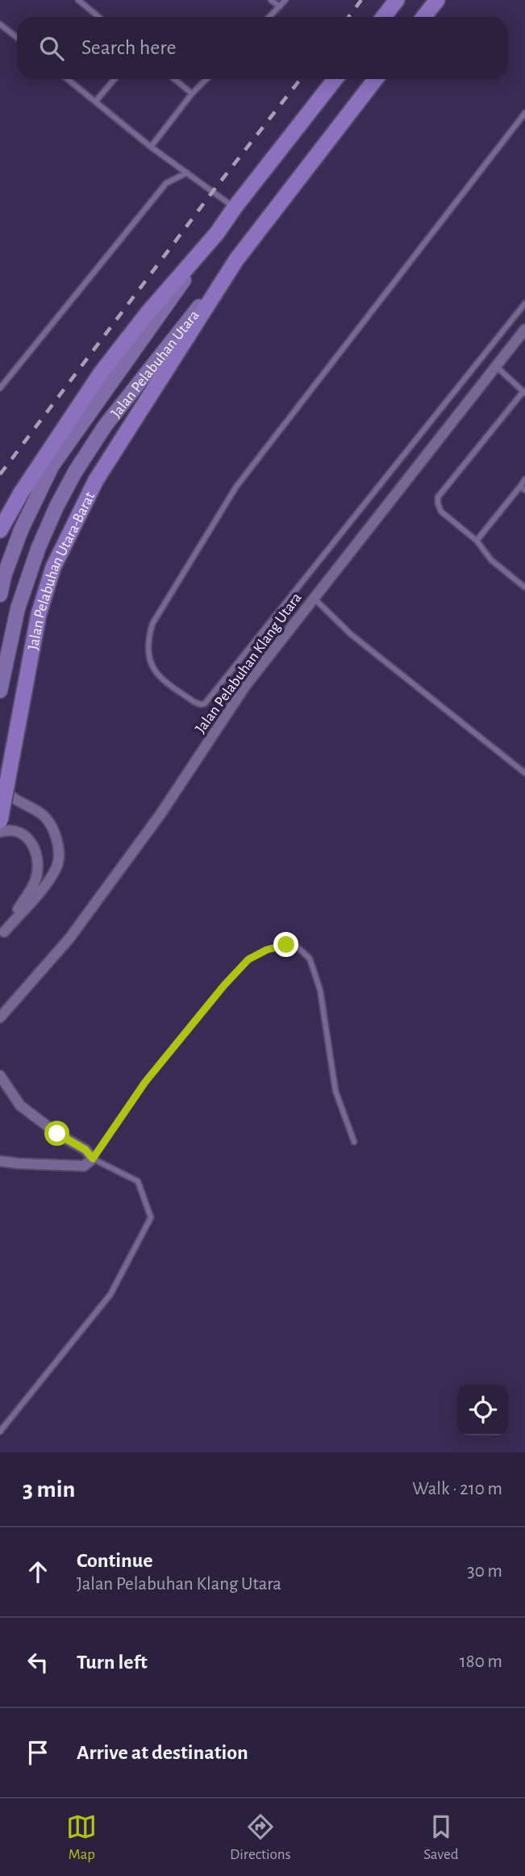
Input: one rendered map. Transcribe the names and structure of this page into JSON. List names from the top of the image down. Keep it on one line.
{"streets":{"main road":["Jalan Pelabuhan Utara","Jalan Pelabuhan Utara-Barat"],"street":["Jalan Pelabuhan Klang Utara"]},"crossings":[["Jalan Pelabuhan Utara","Jalan Pelabuhan Utara-Barat"]],"page":{"search":"Search here","heading":["3 min","Walk · 210 m"],"list":[["Continue","Jalan Pelabuhan Klang Utara","30 m"],["Turn left","180 m"],"Arrive at destination"],"nav":["Map","Directions","Saved"]}}
